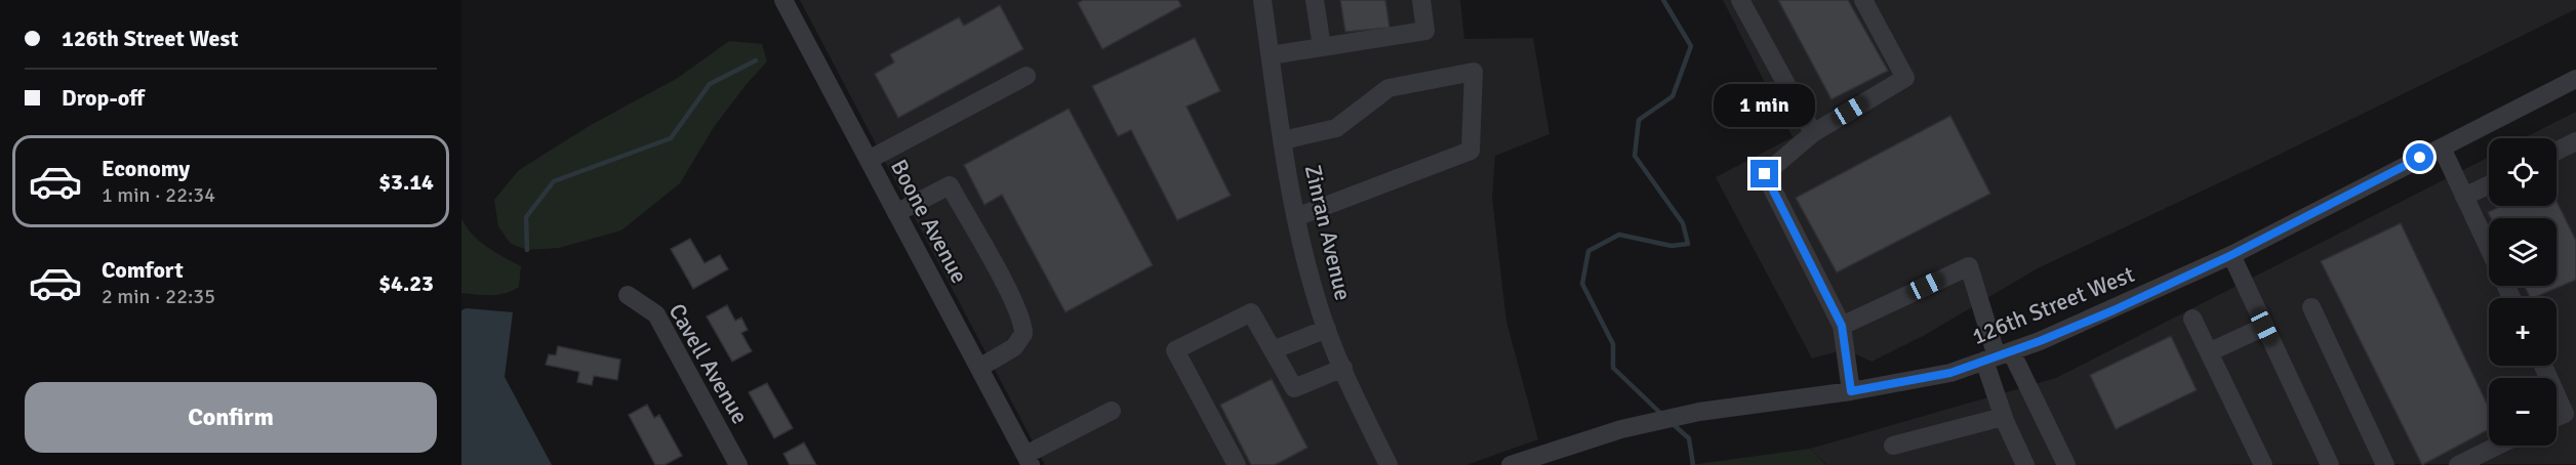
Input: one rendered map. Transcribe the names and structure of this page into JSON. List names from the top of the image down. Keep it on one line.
{"streets":{"street":["Boone Avenue","Zinran Avenue","126th Street West","Cavell Avenue"]},"page":{"banner":["126th Street West","Drop-off"],"bubble":"1 min","list":[{"name":"Economy","note":"1 min · 22:34","value":"$3.14"},{"name":"Comfort","note":"2 min · 22:35","value":"$4.23"}],"map_buttons":["+","−"],"buttons":"Confirm"}}
